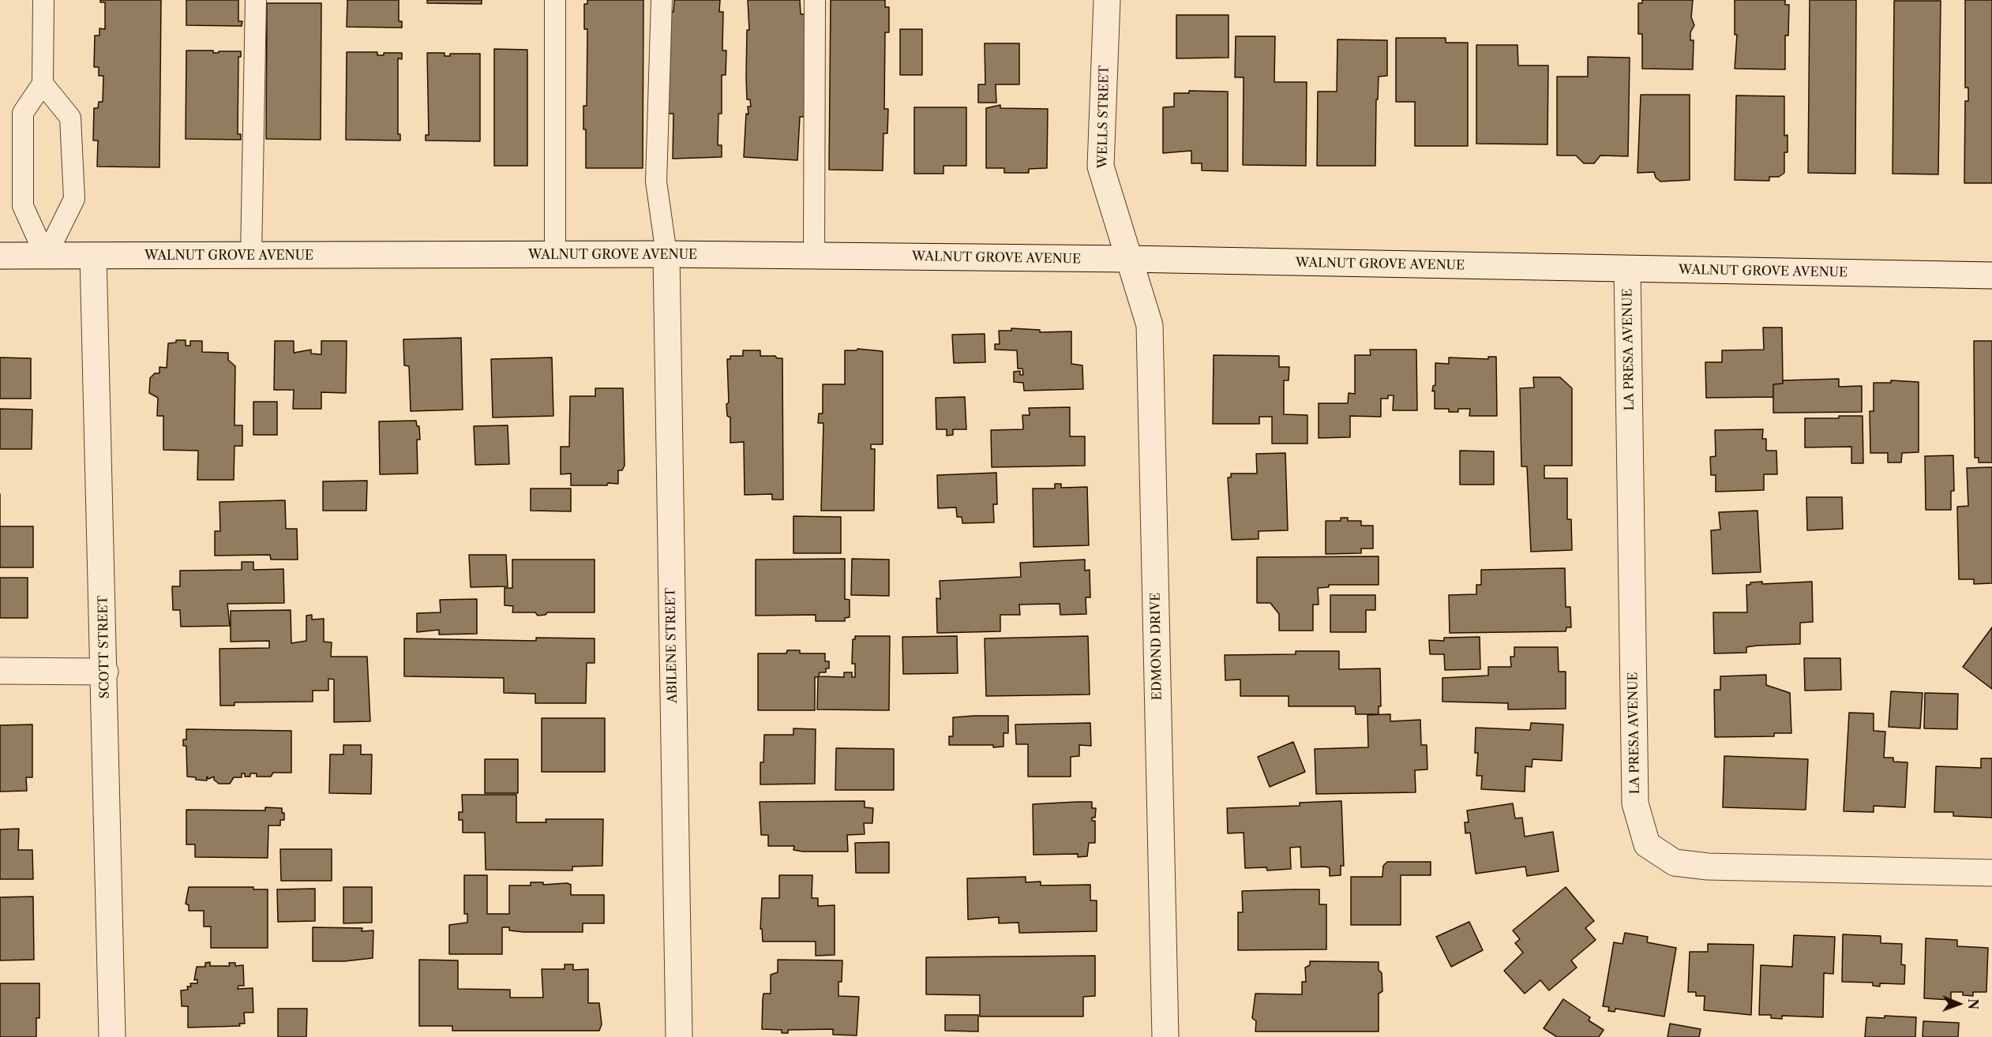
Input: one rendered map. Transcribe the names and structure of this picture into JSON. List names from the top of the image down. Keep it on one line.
{"streets":{"street":["WELLS STREET","WALNUT GROVE AVENUE","LA PRESA AVENUE","ABILENE STREET","EDMOND DRIVE","SCOTT STREET"]},"crossings":[["WELLS STREET","WALNUT GROVE AVENUE"],["WELLS STREET","EDMOND DRIVE"],["WALNUT GROVE AVENUE","LA PRESA AVENUE"],["WALNUT GROVE AVENUE","ABILENE STREET"],["WALNUT GROVE AVENUE","EDMOND DRIVE"],["WALNUT GROVE AVENUE","SCOTT STREET"]],"north":"right"}
